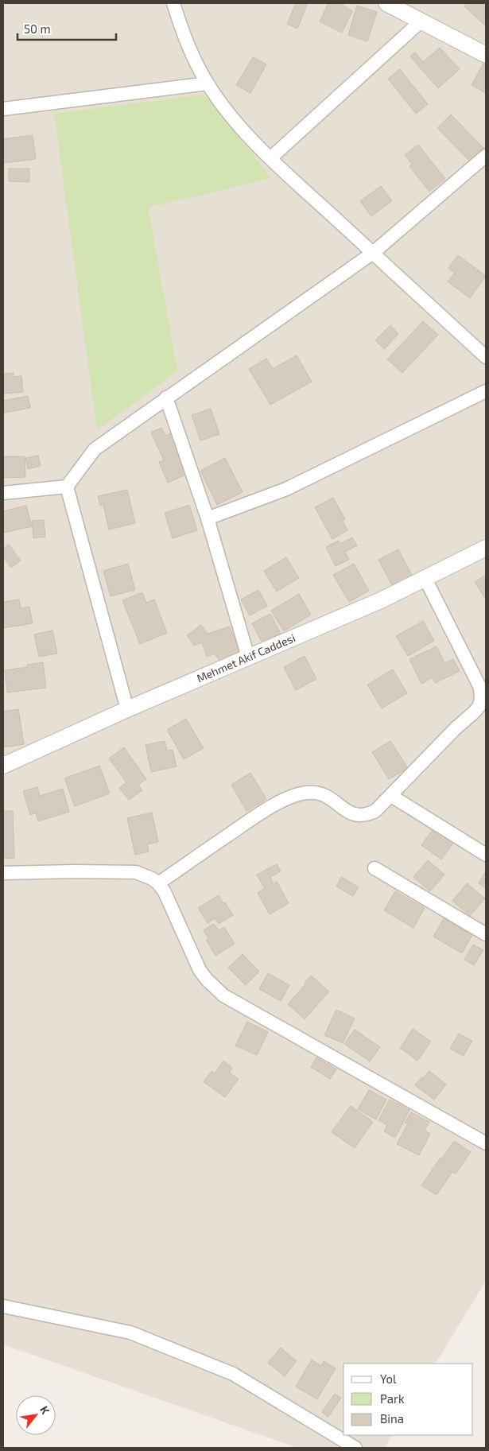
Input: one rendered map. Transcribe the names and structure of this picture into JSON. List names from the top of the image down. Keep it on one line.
{"streets":{"street":["Mehmet Akif Caddesi"]},"legend":["Yol","Park","Bina"],"scale_bar":"50 m","north":"top right"}
